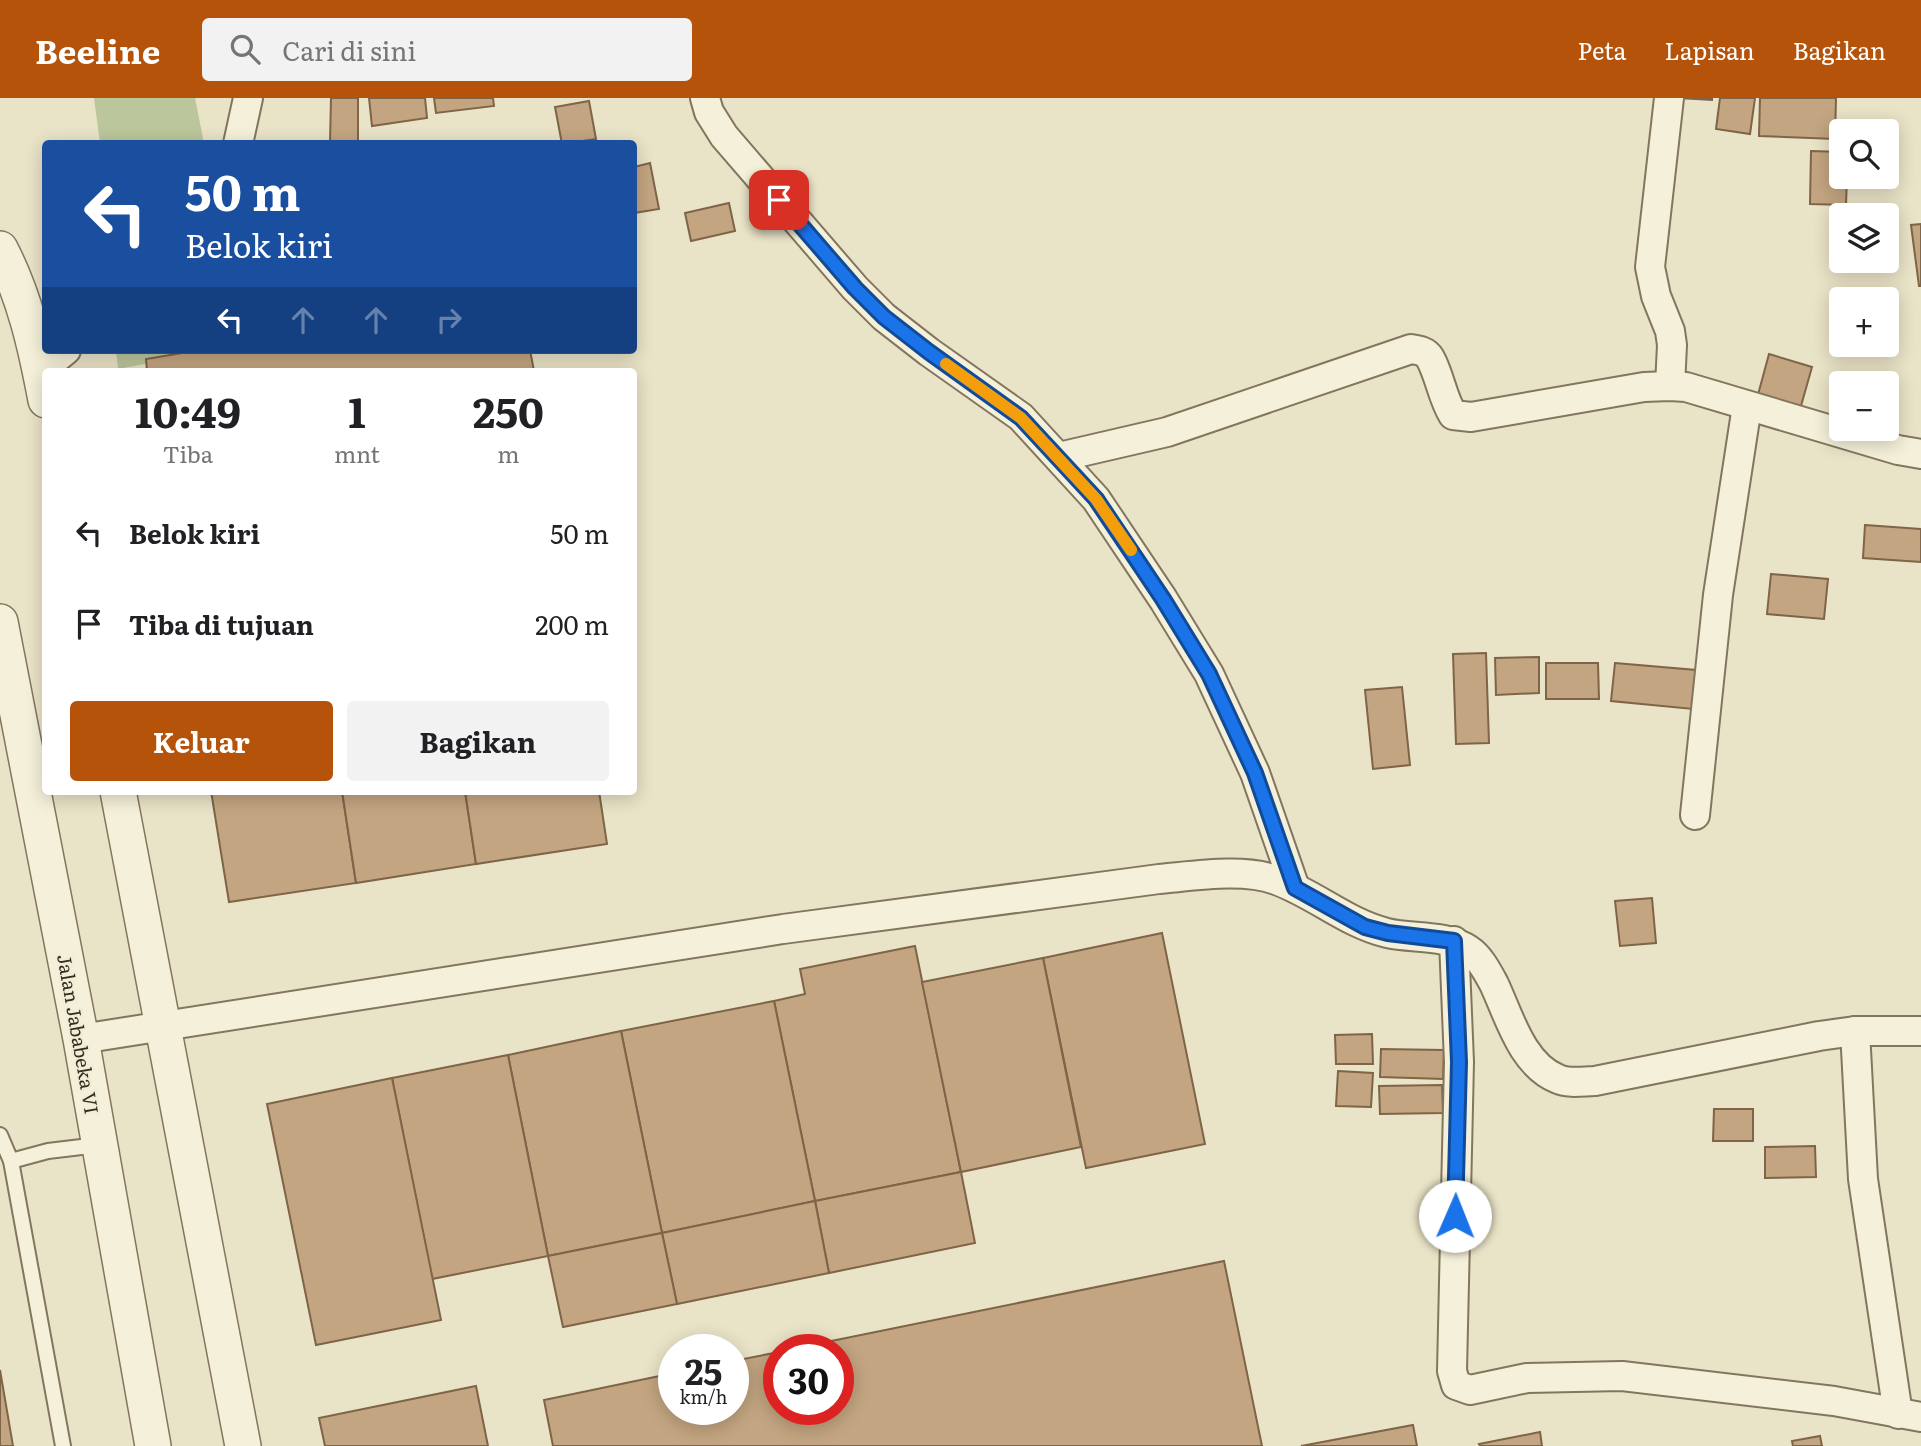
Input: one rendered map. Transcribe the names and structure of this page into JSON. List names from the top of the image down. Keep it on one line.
{"streets":{"street":["Jalan Jababeka VI"]},"page":{"header":"Beeline","search":"Cari di sini","nav":["Peta","Lapisan","Bagikan"],"map_buttons":["+","−"],"turn":["50 m","Belok kiri"],"eta":["10:49","Tiba","1","mnt","250","m"],"list":[{"name":"Belok kiri","value":"50 m"},{"name":"Tiba di tujuan","value":"200 m"}],"buttons":["Keluar","Bagikan"],"speed":"25 km/h","limit":"30"}}
